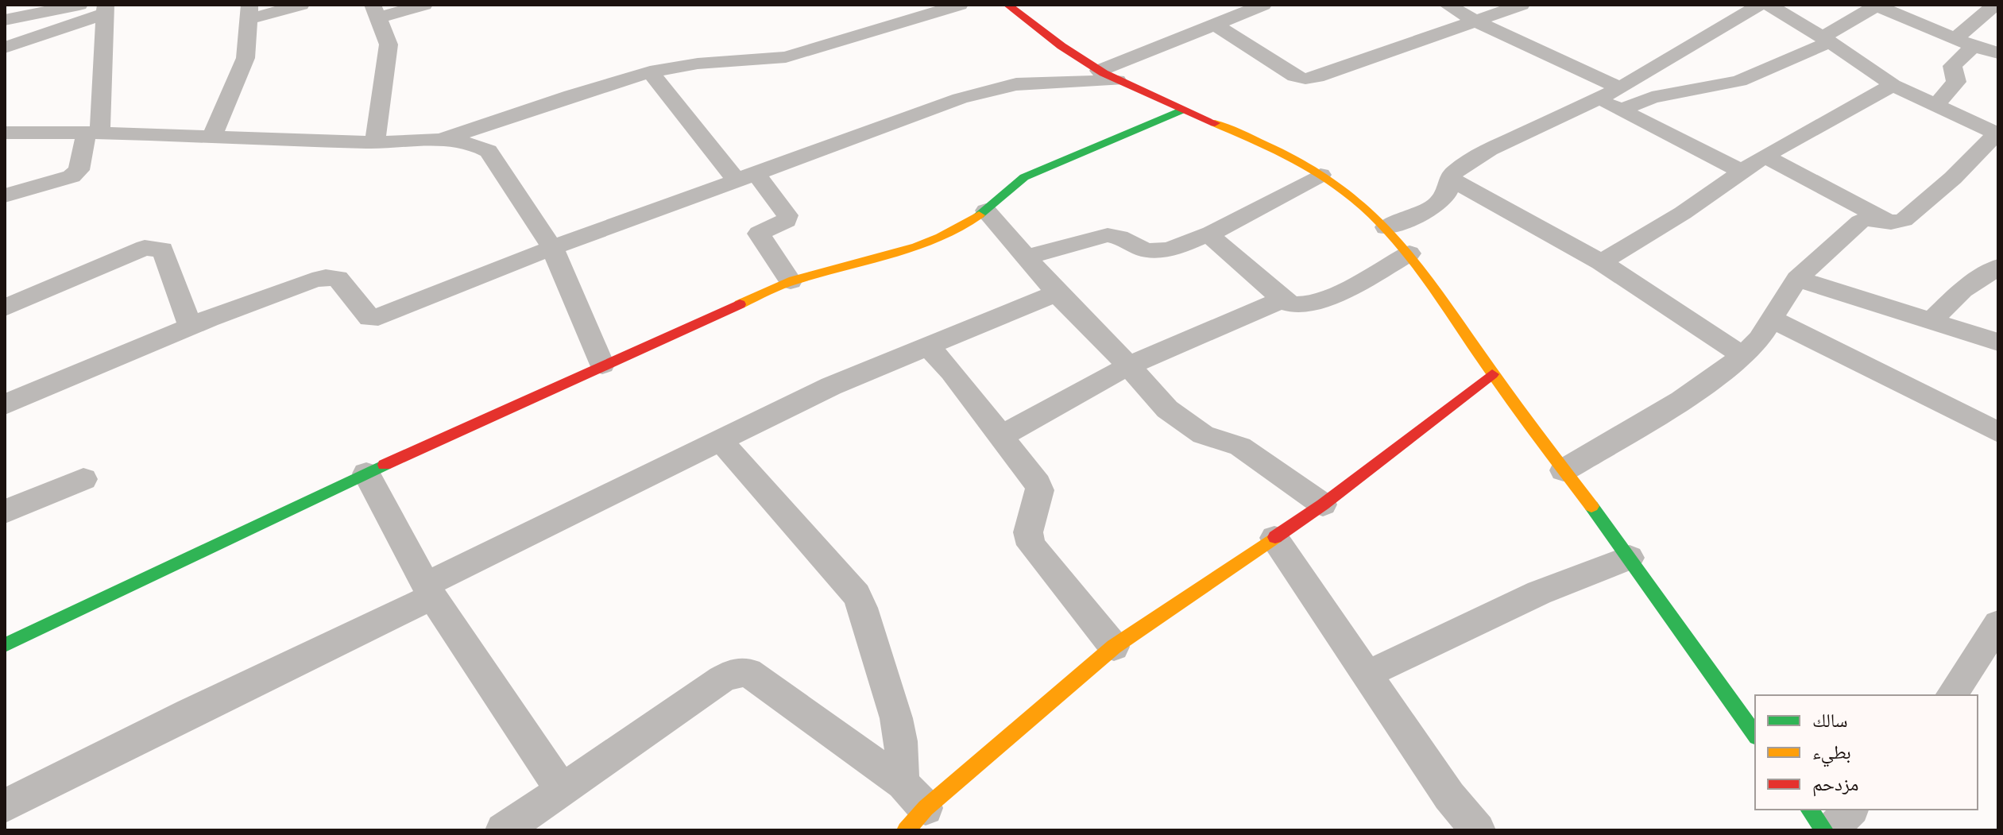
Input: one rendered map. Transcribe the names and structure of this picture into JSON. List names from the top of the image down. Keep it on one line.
{"legend":["سالك","بطيء","مزدحم"]}
